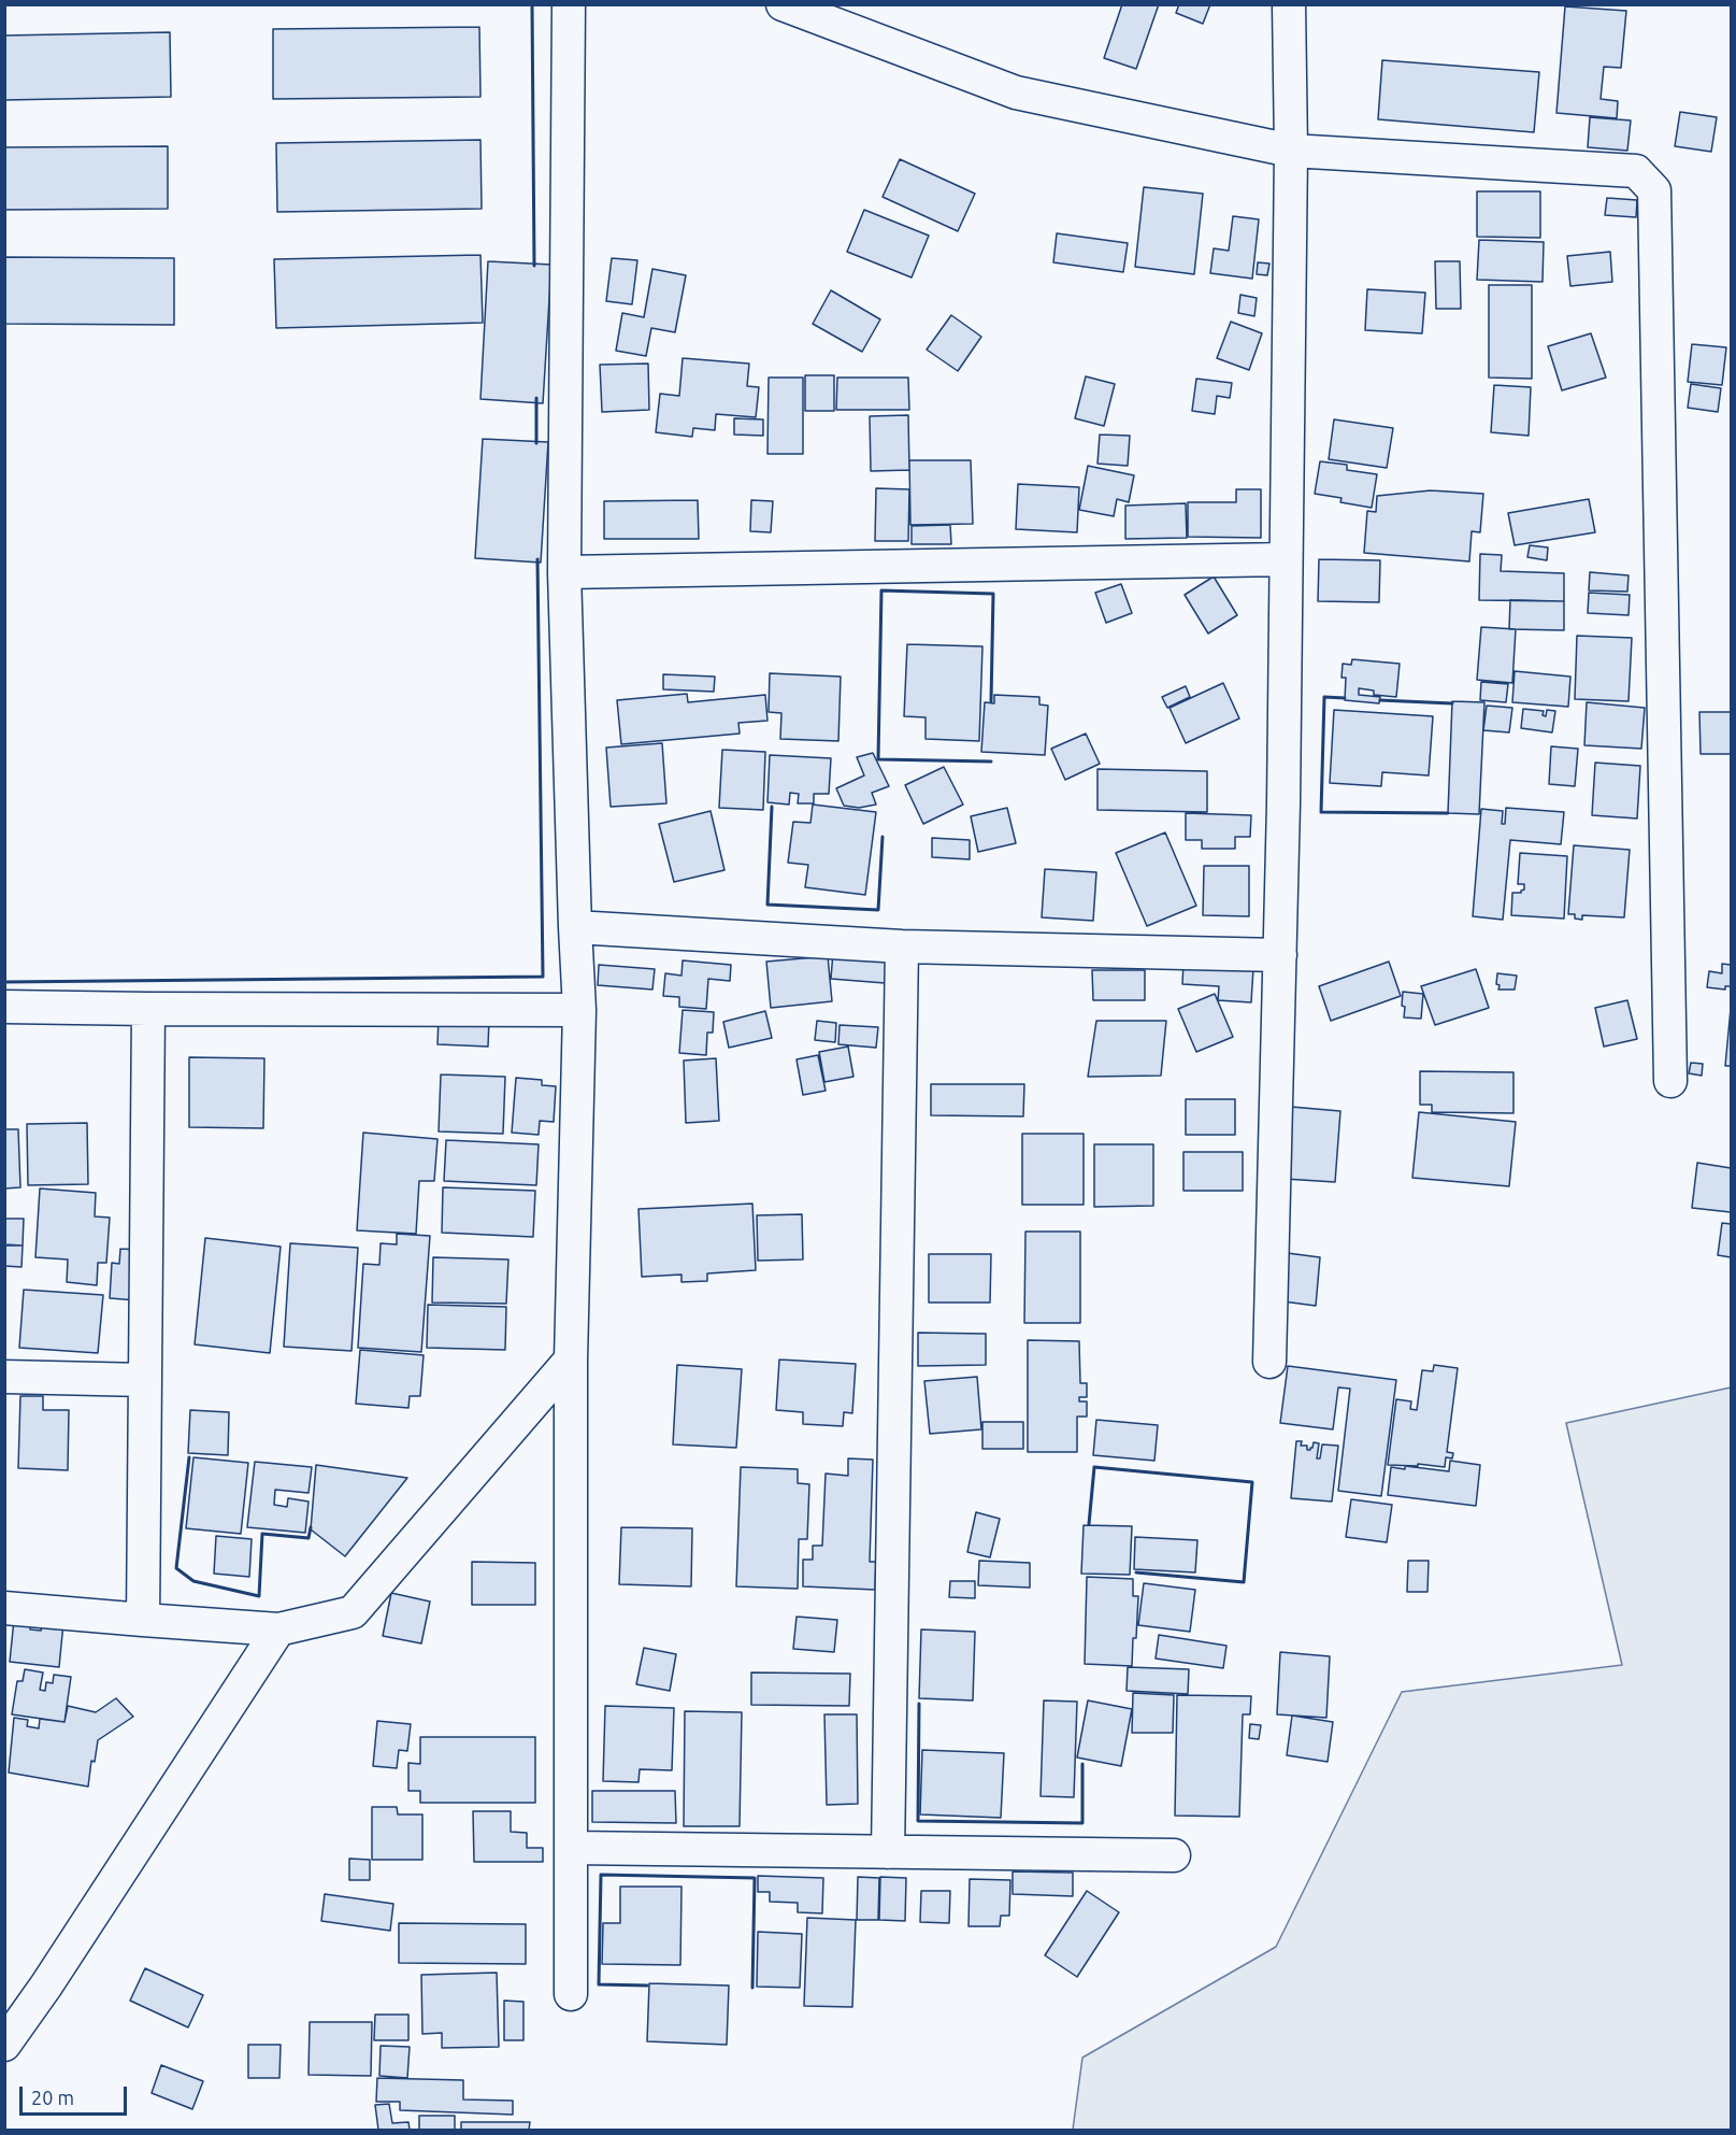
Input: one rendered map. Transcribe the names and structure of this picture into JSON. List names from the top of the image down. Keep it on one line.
{"scale_bar":"20 m"}
